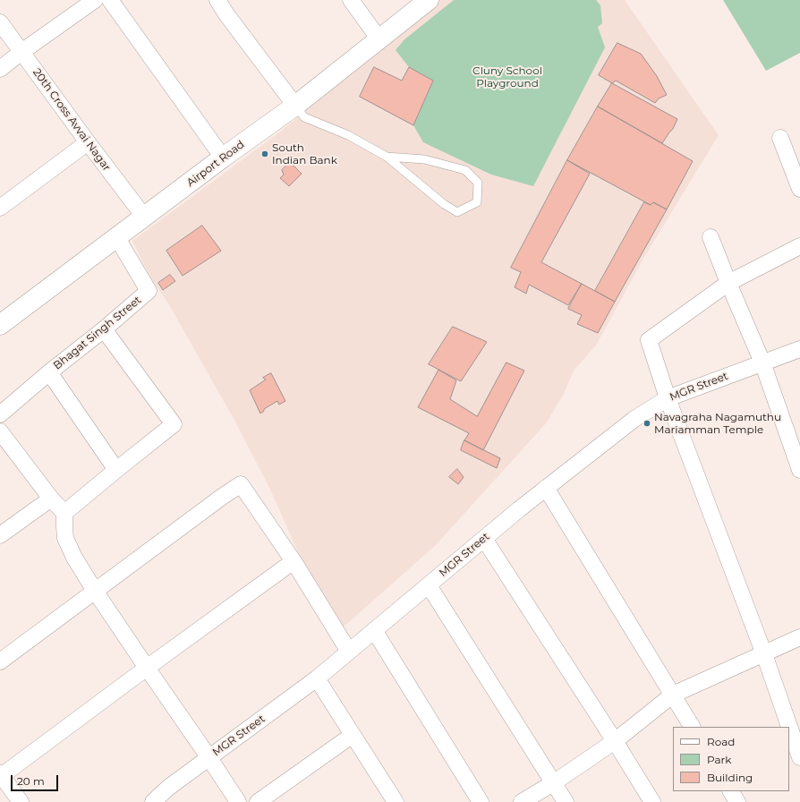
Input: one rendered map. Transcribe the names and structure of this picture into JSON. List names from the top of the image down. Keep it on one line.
{"streets":{"street":["20th Cross Avvai Nagar","Airport Road","Bhagat Singh Street","MGR Street"]},"crossings":[["20th Cross Avvai Nagar","Airport Road"],["Airport Road","Bhagat Singh Street"]],"parks":["Cluny School Playground"],"places":["South Indian Bank","Navagraha Nagamuthu Mariamman Temple"],"legend":["Road","Park","Building"],"scale_bar":"20 m"}
